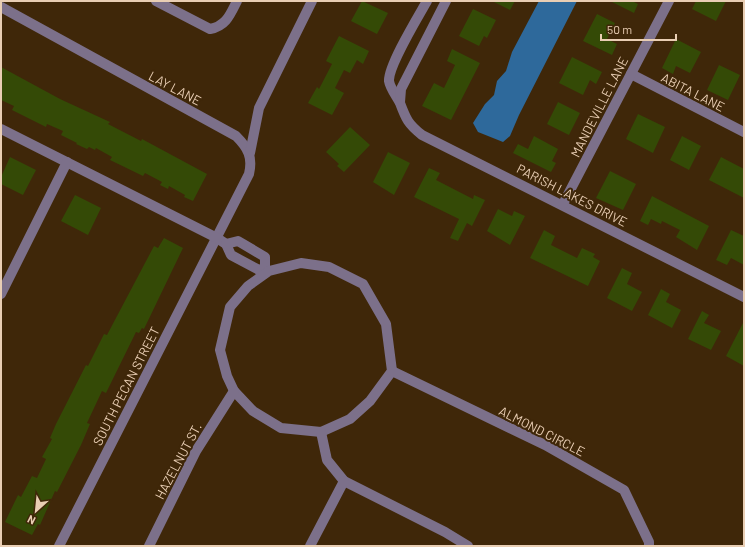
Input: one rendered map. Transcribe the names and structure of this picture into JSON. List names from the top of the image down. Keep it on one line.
{"streets":{"street":["LAY LANE","ABITA LANE","MANDEVILLE LANE","PARISH LAKES DRIVE","SOUTH PECAN STREET","ALMOND CIRCLE","HAZELNUT ST."]},"crossings":[["ABITA LANE","MANDEVILLE LANE"],["MANDEVILLE LANE","PARISH LAKES DRIVE"]],"scale_bar":"50 m","north":"bottom left"}
